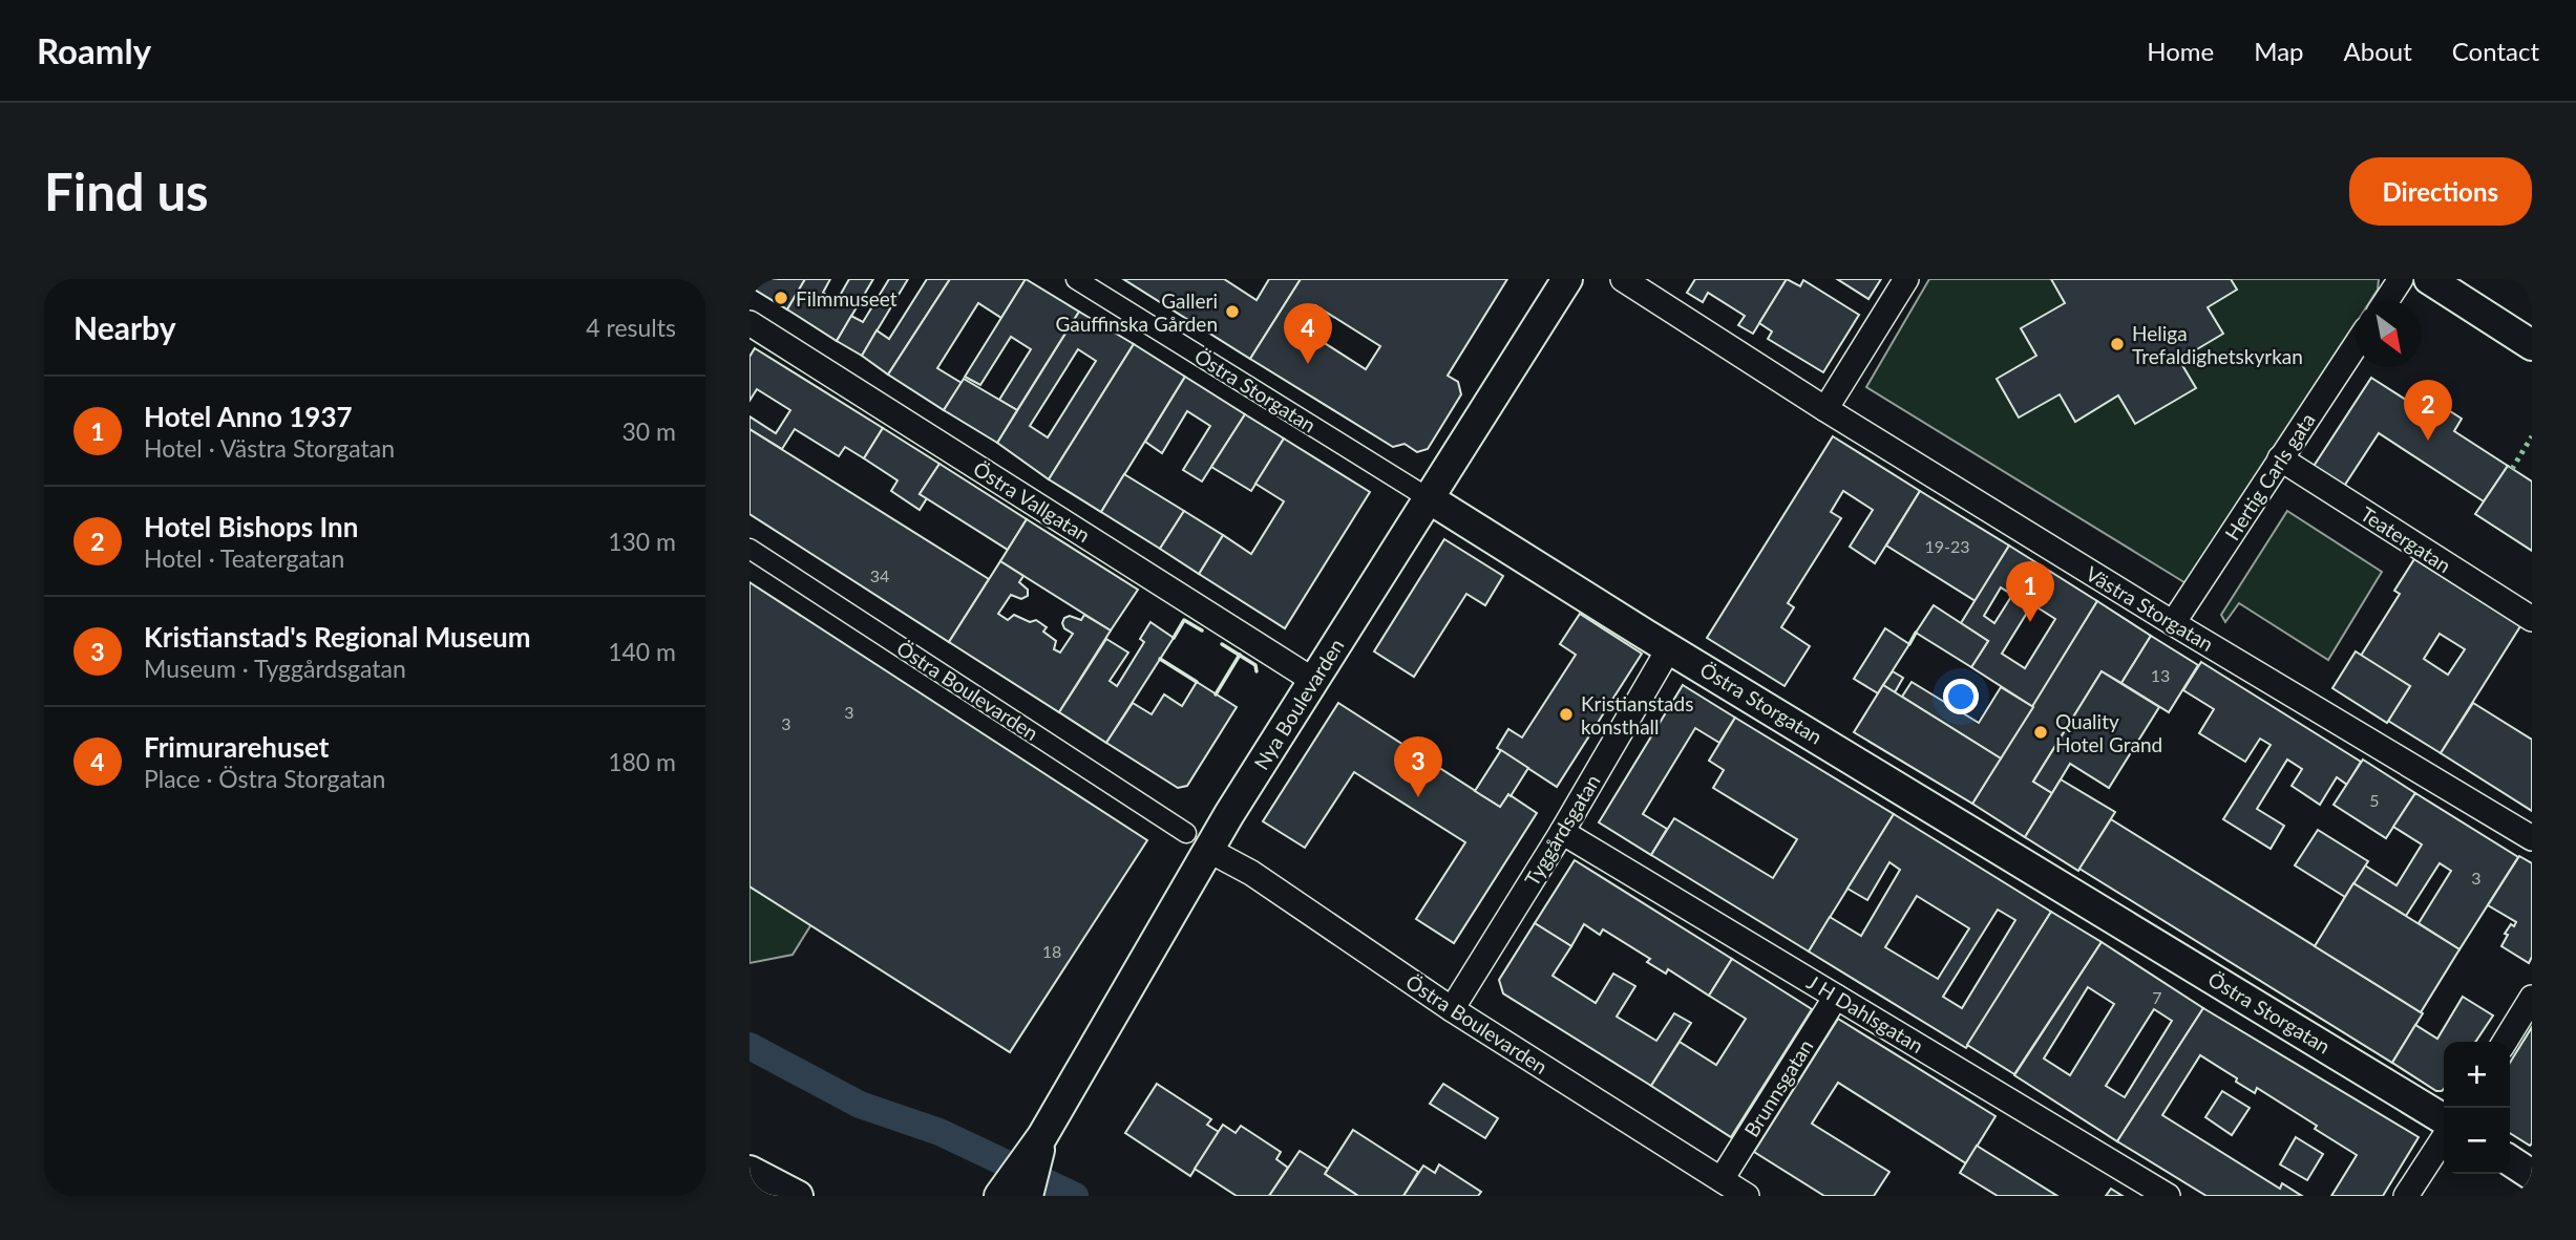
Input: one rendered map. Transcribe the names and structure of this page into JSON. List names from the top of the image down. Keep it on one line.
{"streets":{"street":["Östra Storgatan","Hertig Carls gata","Östra Vallgatan","Teatergatan","Västra Storgatan","Östra Boulevarden","Nya Boulevarden","Tyggårdsgatan","J H Dahlsgatan","Brunnsgatan"]},"crossings":[["Östra Storgatan","Nya Boulevarden"],["Östra Storgatan","Tyggårdsgatan"],["Hertig Carls gata","Teatergatan"],["Hertig Carls gata","Västra Storgatan"],["Östra Vallgatan","Nya Boulevarden"],["Östra Boulevarden","Nya Boulevarden"],["Östra Boulevarden","Tyggårdsgatan"],["Östra Boulevarden","Brunnsgatan"],["Tyggårdsgatan","J H Dahlsgatan"],["J H Dahlsgatan","Brunnsgatan"]],"places":["Filmmuseet","Galleri Gauffinska Gården","Heliga Trefaldighetskyrkan","Kristianstads konsthall","Quality Hotel Grand"],"house_numbers":["19-23","34","13","3","3","5","3","18","7"],"north":"bottom right","page":{"header":"Roamly","nav":["Home","Map","About","Contact"],"buttons":"Directions","title":"Find us","heading":["Nearby","4 results"],"pins":["4","2","1","3"],"list":[{"mark":"1","name":"Hotel Anno 1937","note":"Hotel · Västra Storgatan","value":"30 m"},{"mark":"2","name":"Hotel Bishops Inn","note":"Hotel · Teatergatan","value":"130 m"},{"mark":"3","name":"Kristianstad's Regional Museum","note":"Museum · Tyggårdsgatan","value":"140 m"},{"mark":"4","name":"Frimurarehuset","note":"Place · Östra Storgatan","value":"180 m"}],"map_buttons":["+","−"]}}
